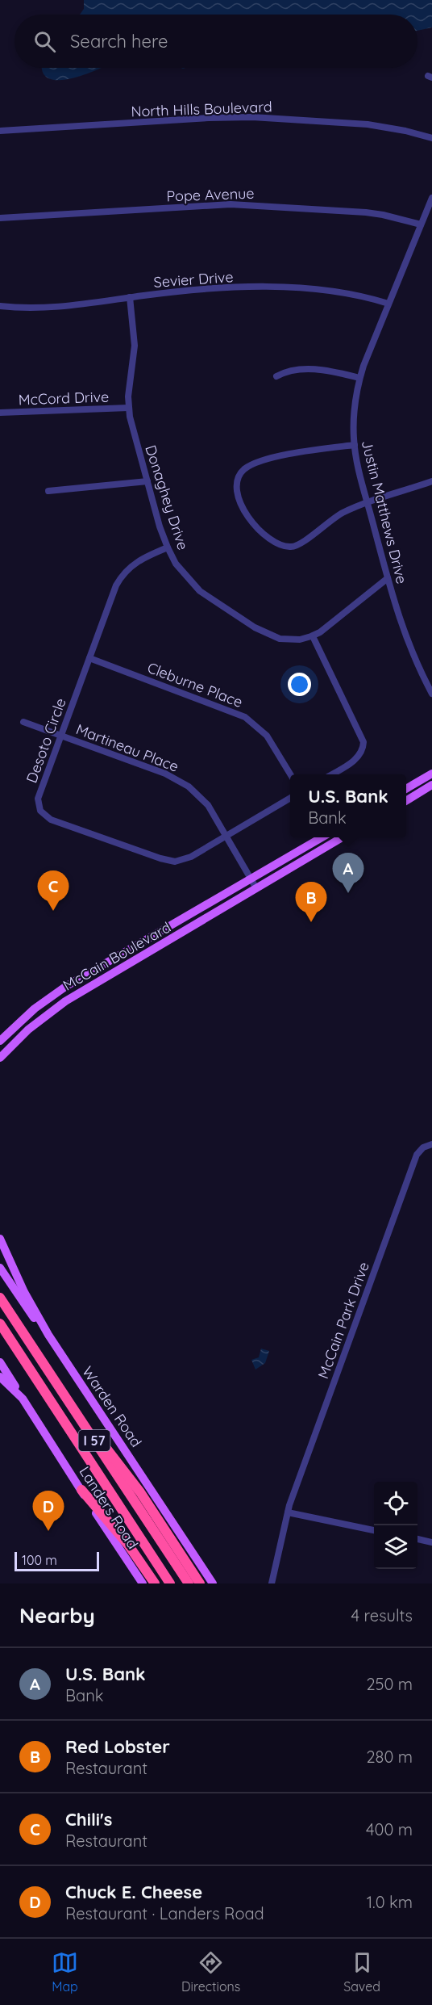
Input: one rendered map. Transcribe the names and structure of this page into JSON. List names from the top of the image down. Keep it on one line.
{"streets":{"highway":["I 57"],"main road":["McCain Boulevard","Warden Road","Landers Road"],"street":["North Hills Boulevard","Pope Avenue","Sevier Drive","McCord Drive","Donaghey Drive","Justin Matthews Drive","Cleburne Place","Desoto Circle","Martineau Place","McCain Park Drive"]},"crossings":[["Pope Avenue","Justin Matthews Drive"],["Sevier Drive","Donaghey Drive"],["Sevier Drive","Justin Matthews Drive"],["McCord Drive","Donaghey Drive"],["Donaghey Drive","Justin Matthews Drive"],["Donaghey Drive","Desoto Circle"],["Cleburne Place","Desoto Circle"],["Desoto Circle","Martineau Place"],["Martineau Place","McCain Boulevard"]],"scale_bar":"100 m","page":{"search":"Search here","popup":["U.S. Bank","Bank"],"pins":["A","C","B","D"],"scale":"100 m","heading":["Nearby","4 results"],"list":[{"mark":"A","name":"U.S. Bank","note":"Bank","value":"250 m"},{"mark":"B","name":"Red Lobster","note":"Restaurant","value":"280 m"},{"mark":"C","name":"Chili's","note":"Restaurant","value":"400 m"},{"mark":"D","name":"Chuck E. Cheese","note":"Restaurant · Landers Road","value":"1.0 km"}],"nav":["Map","Directions","Saved"]}}
